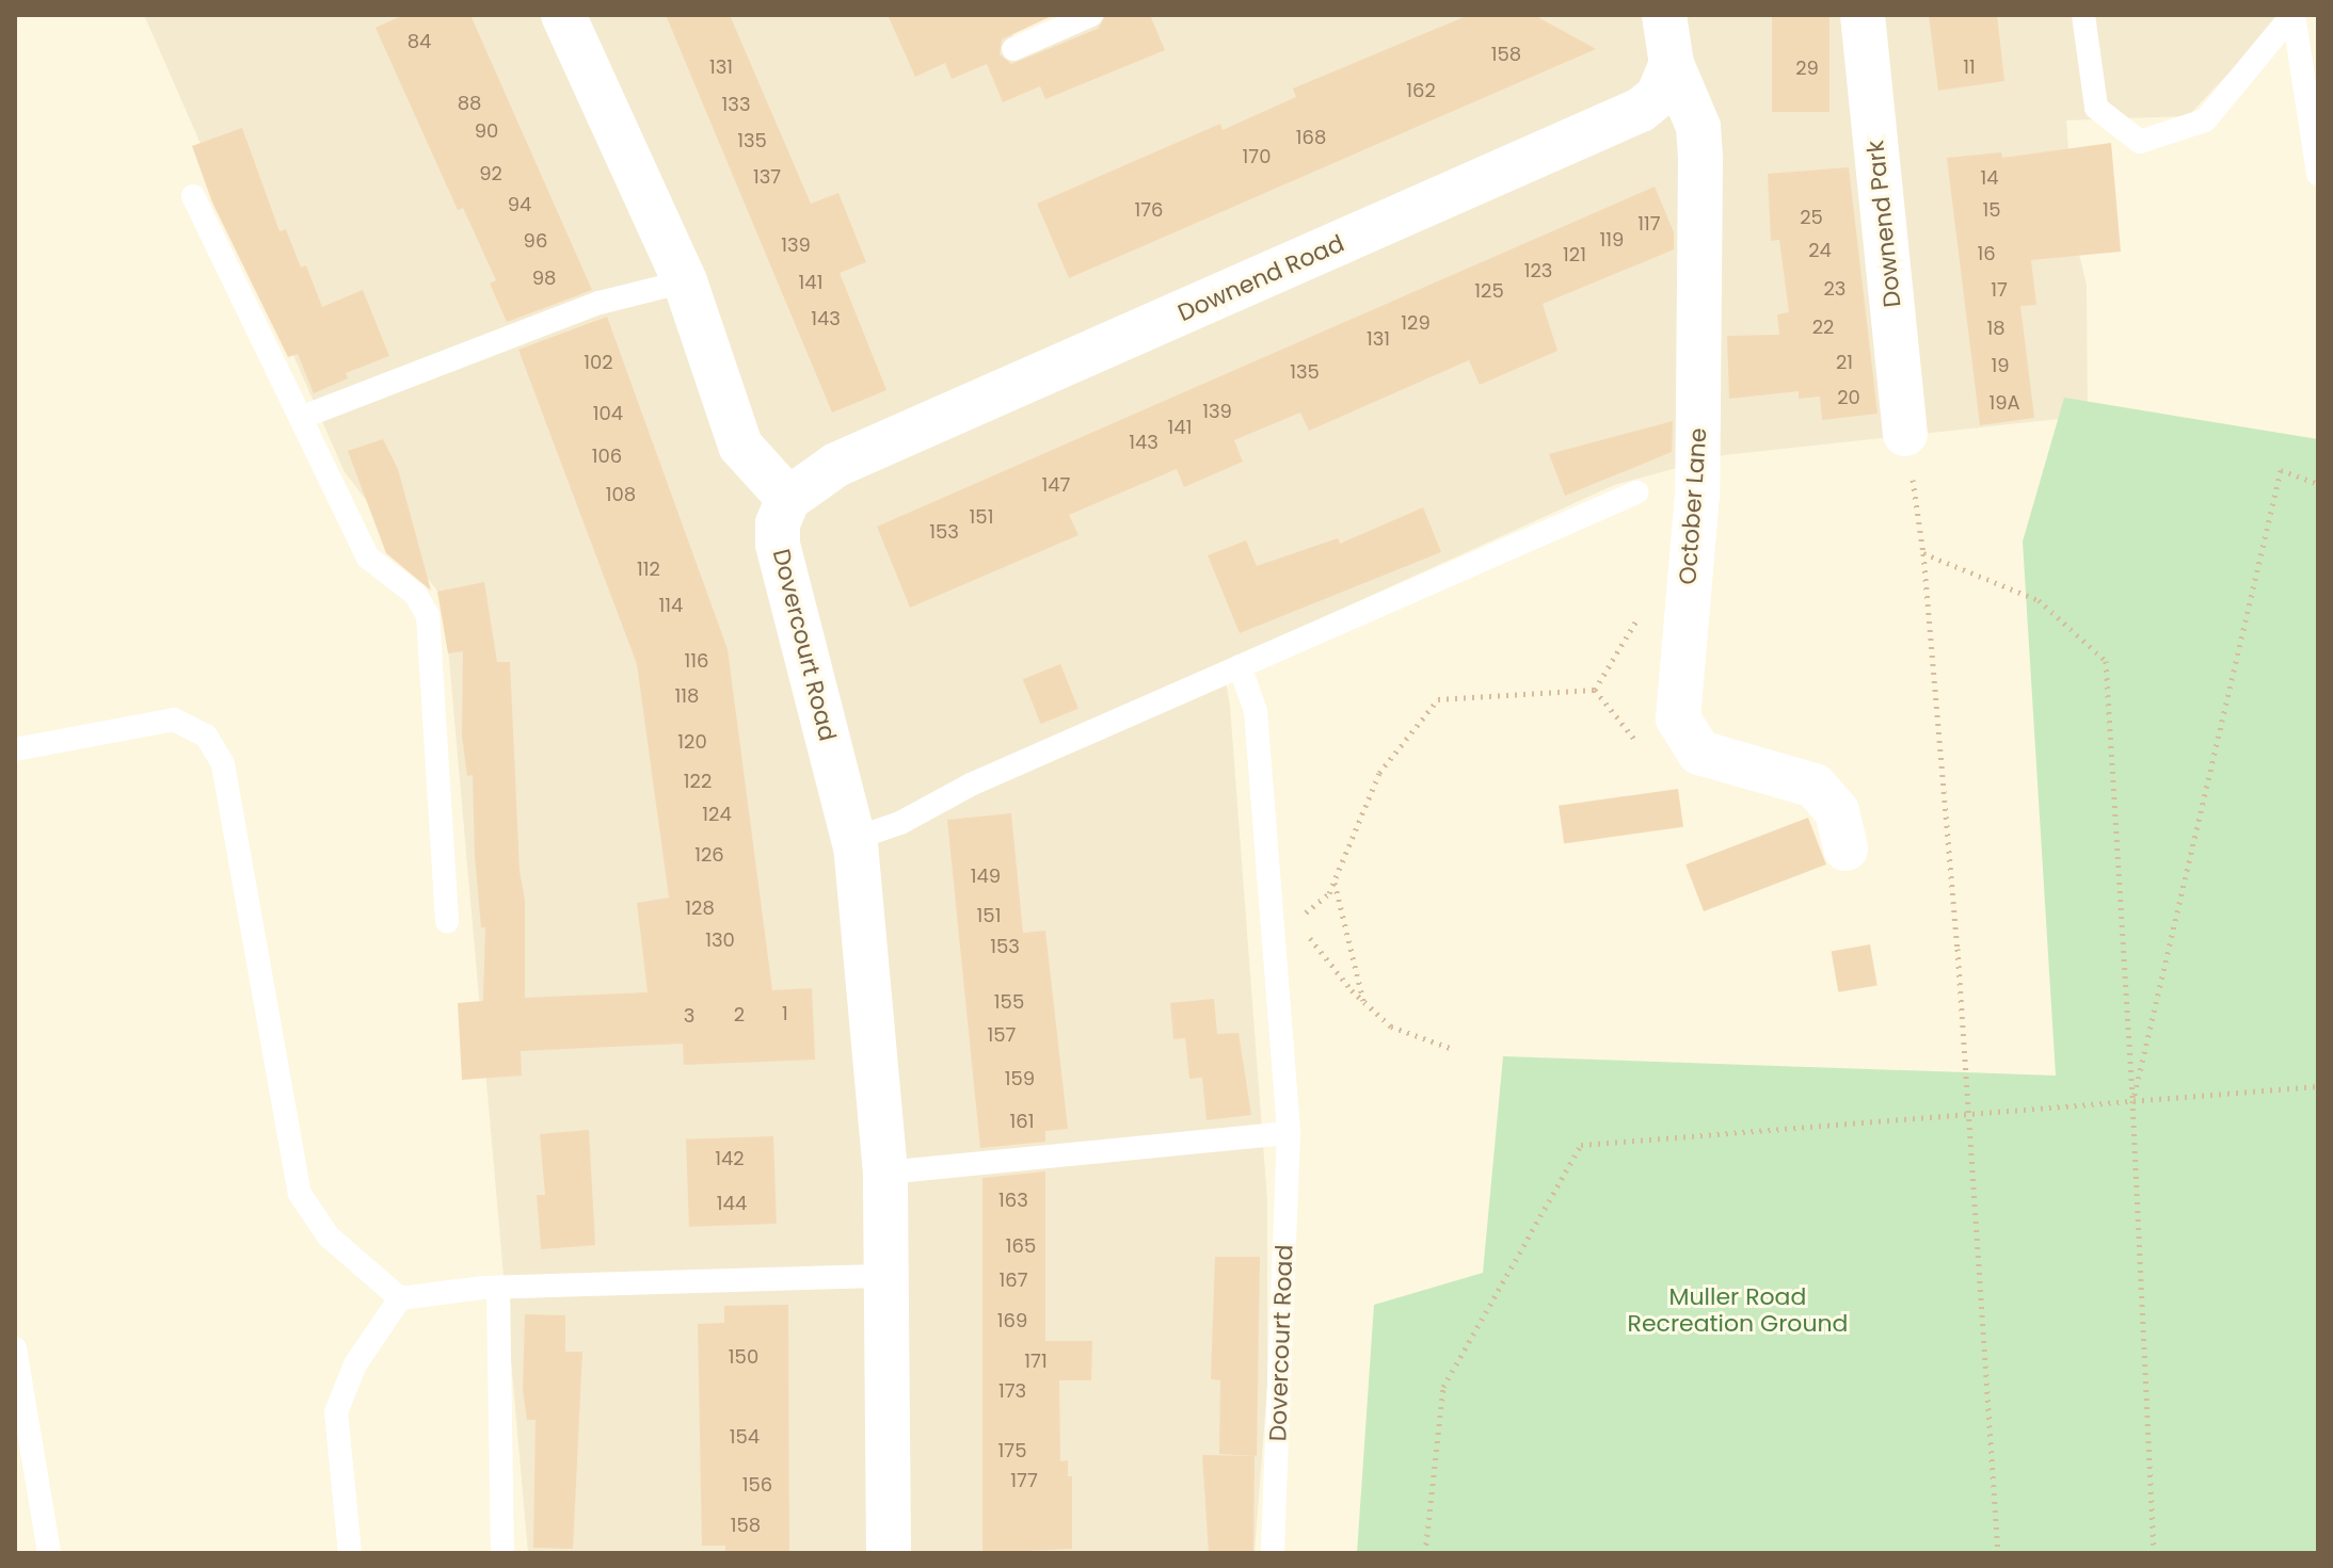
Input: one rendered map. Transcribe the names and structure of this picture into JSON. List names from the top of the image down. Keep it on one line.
{"streets":{"street":["Downend Park","Downend Road","October Lane","Dovercourt Road"]},"crossings":[["Downend Road","October Lane"],["Downend Road","Dovercourt Road"]],"parks":["Muller Road Recreation Ground"],"house_numbers":["84","158","131","11","29","162","88","133","90","168","135","170","92","137","14","94","176","15","25","117","119","96","139","24","16","121","123","98","141","23","17","125","143","129","22","18","131","102","21","19","135","20","19A","139","104","141","143","106","147","108","151","153","112","114","116","118","120","122","124","126","149","128","151","130","153","155","1","2","3","157","159","161","142","163","144","165","167","169","150","171","173","154","175","177","156","158"]}
